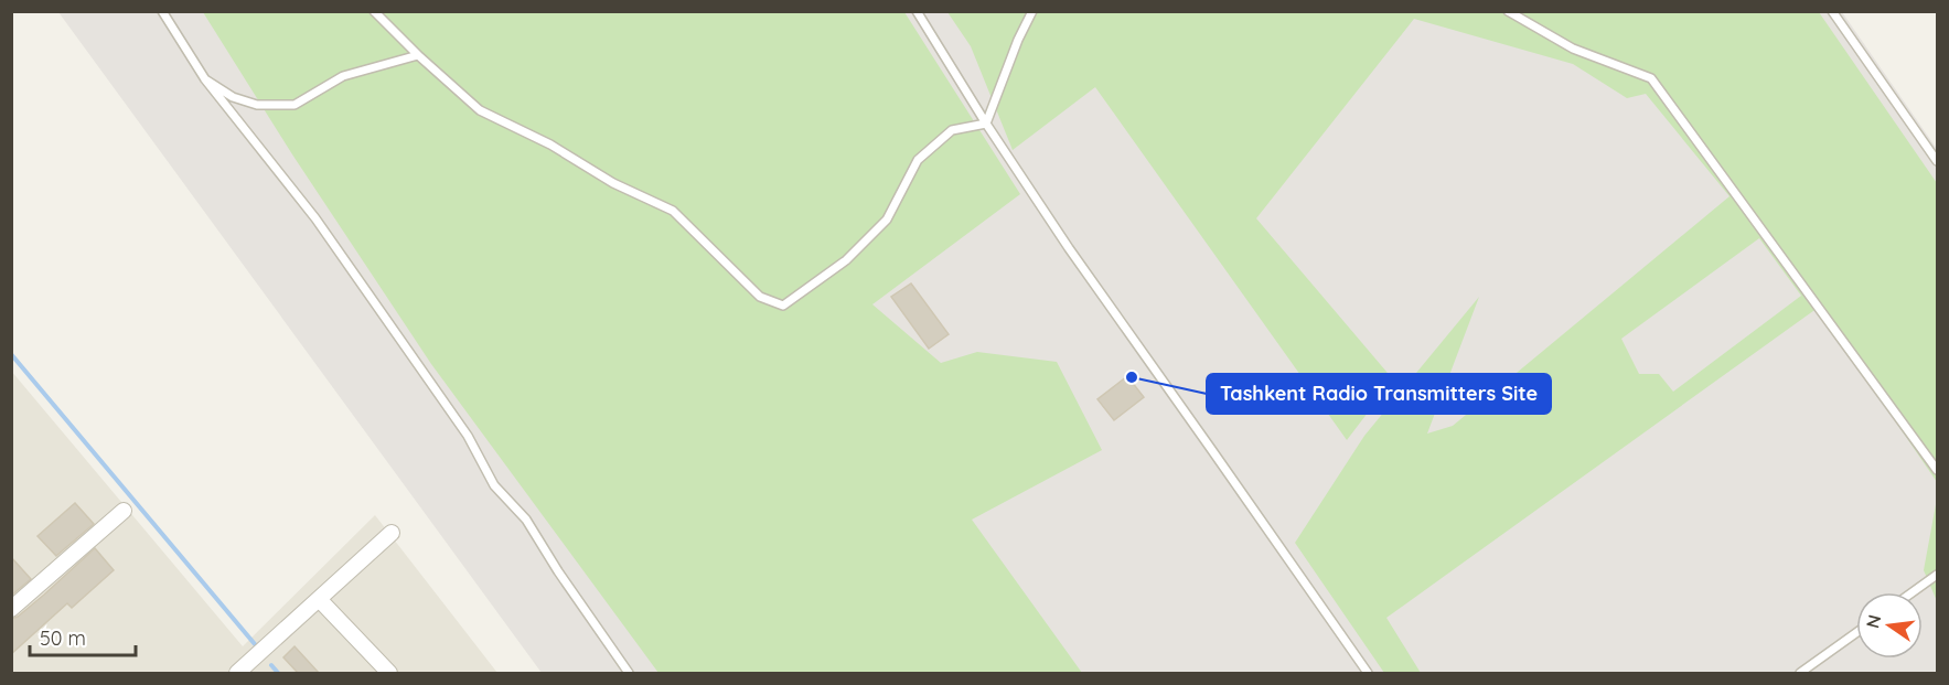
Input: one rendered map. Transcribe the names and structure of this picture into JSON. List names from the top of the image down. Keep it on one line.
{"places":["Tashkent Radio Transmitters Site"],"scale_bar":"50 m","north":"left"}
